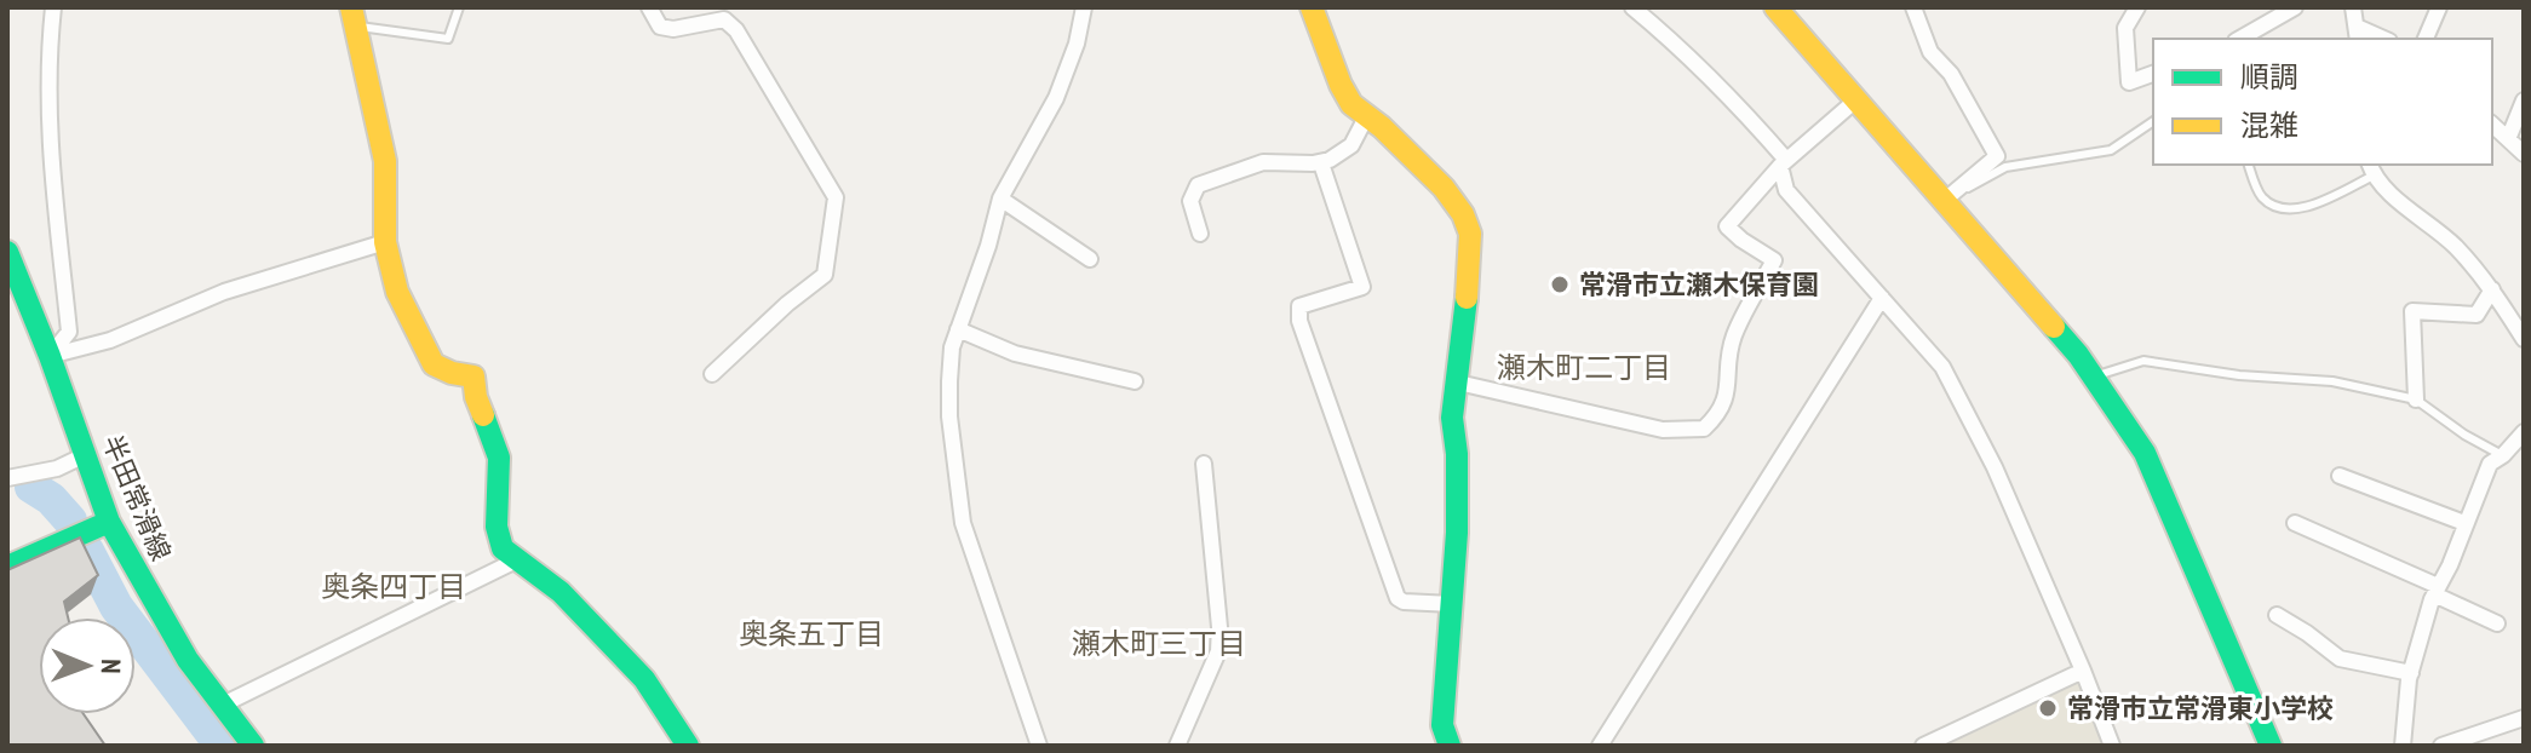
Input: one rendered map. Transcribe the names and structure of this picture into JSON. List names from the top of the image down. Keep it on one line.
{"streets":{"street":["半田常滑線"]},"districts":["瀬木町二丁目","奥条四丁目","奥条五丁目","瀬木町三丁目"],"places":["常滑市立瀬木保育園","常滑市立常滑東小学校"],"legend":["順調","混雑"],"north":"right"}
